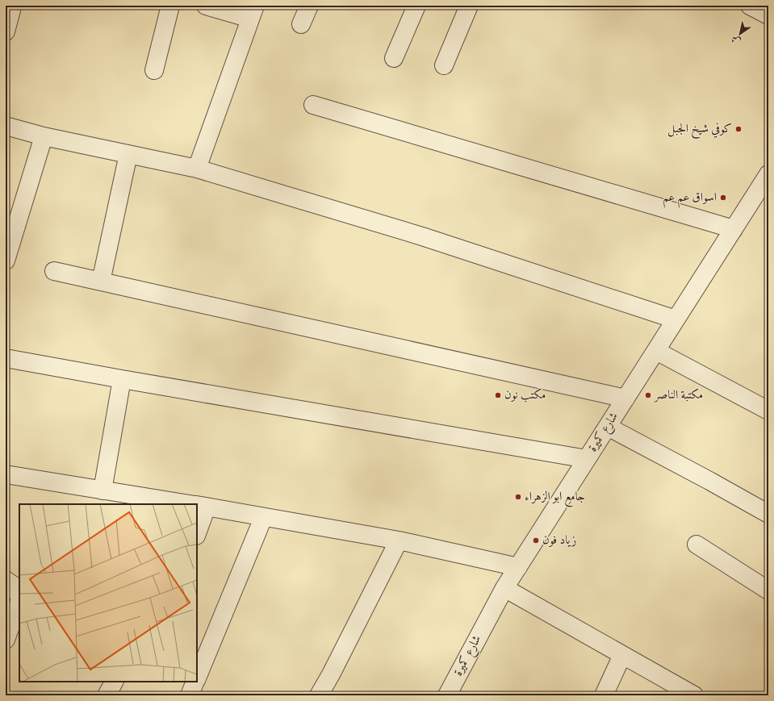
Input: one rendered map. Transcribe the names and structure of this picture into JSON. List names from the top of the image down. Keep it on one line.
{"streets":{"street":["شارع كميرة"]},"places":["كوفي شيخ الجبل","اسواق عم عم","مكتب نون","مكتبة الناصر","جامع ابو الزهراء","زياد فون"],"north":"bottom left"}
